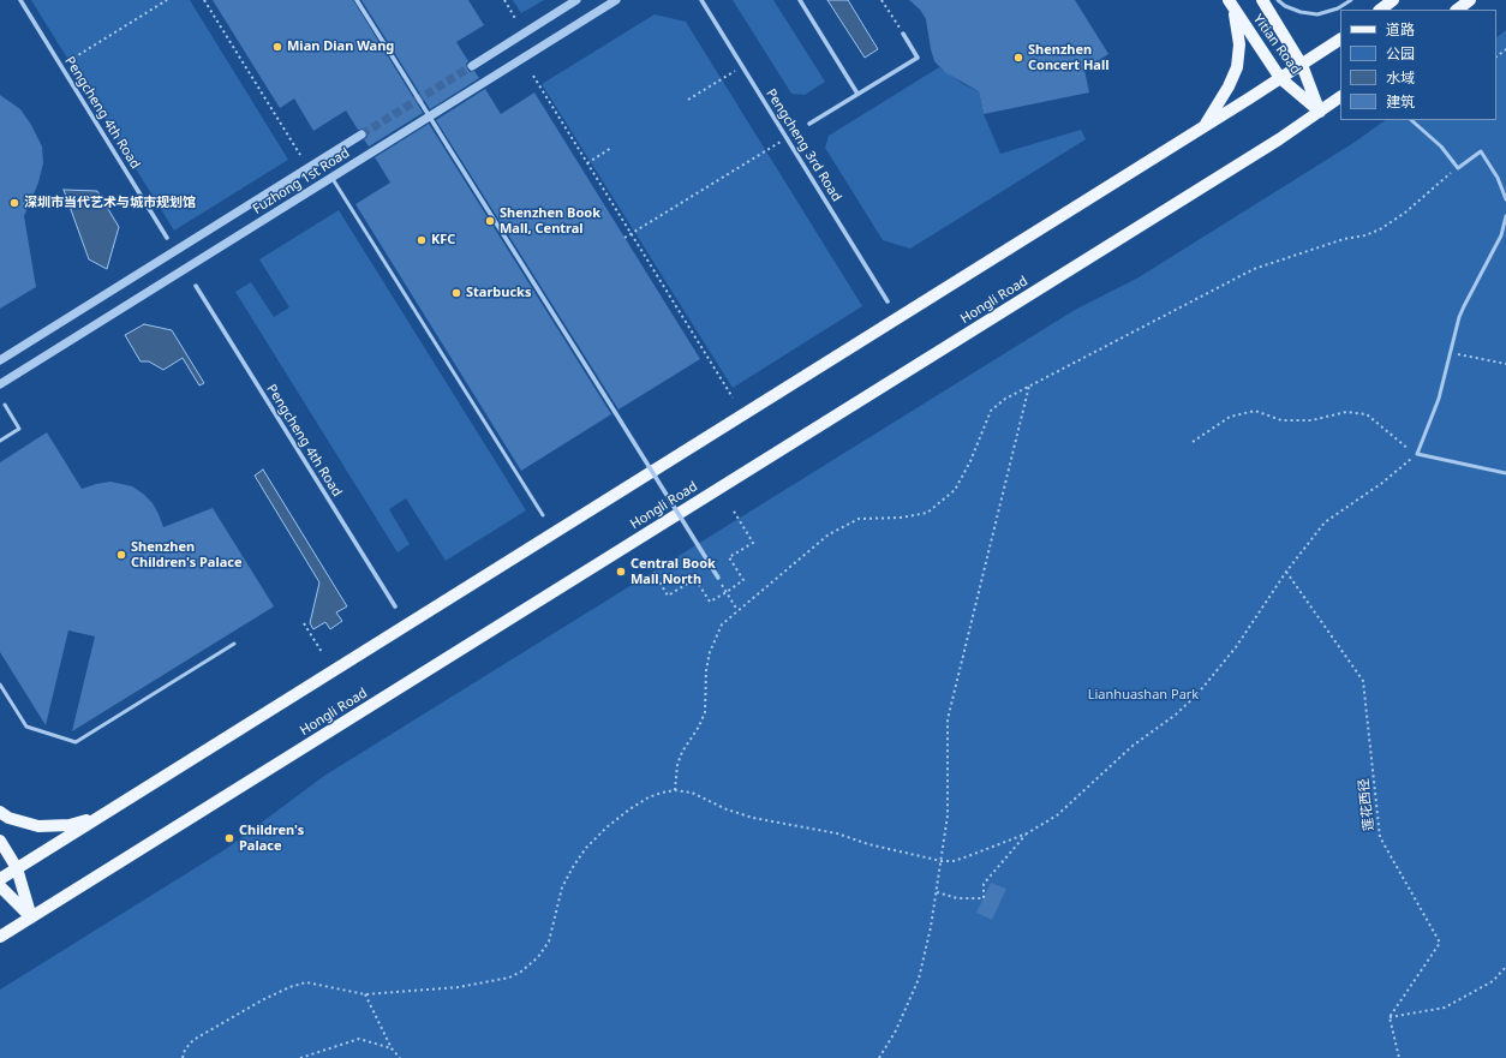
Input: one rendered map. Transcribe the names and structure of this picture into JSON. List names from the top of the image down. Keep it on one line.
{"streets":{"main road":["Yitian Road","Hongli Road"],"street":["Pengcheng 4th Road","Pengcheng 3rd Road","Fuzhong 1st Road"],"path":["莲花西径"]},"crossings":[["Yitian Road","Hongli Road"]],"parks":["Lianhuashan Park"],"places":["Mian Dian Wang","Shenzhen Concert Hall","深圳市当代艺术与城市规划馆","Shenzhen Book Mall, Central","KFC","Starbucks","Shenzhen Children's Palace","Central Book Mall North","Children's Palace"],"legend":["道路","公园","水域","建筑"]}
